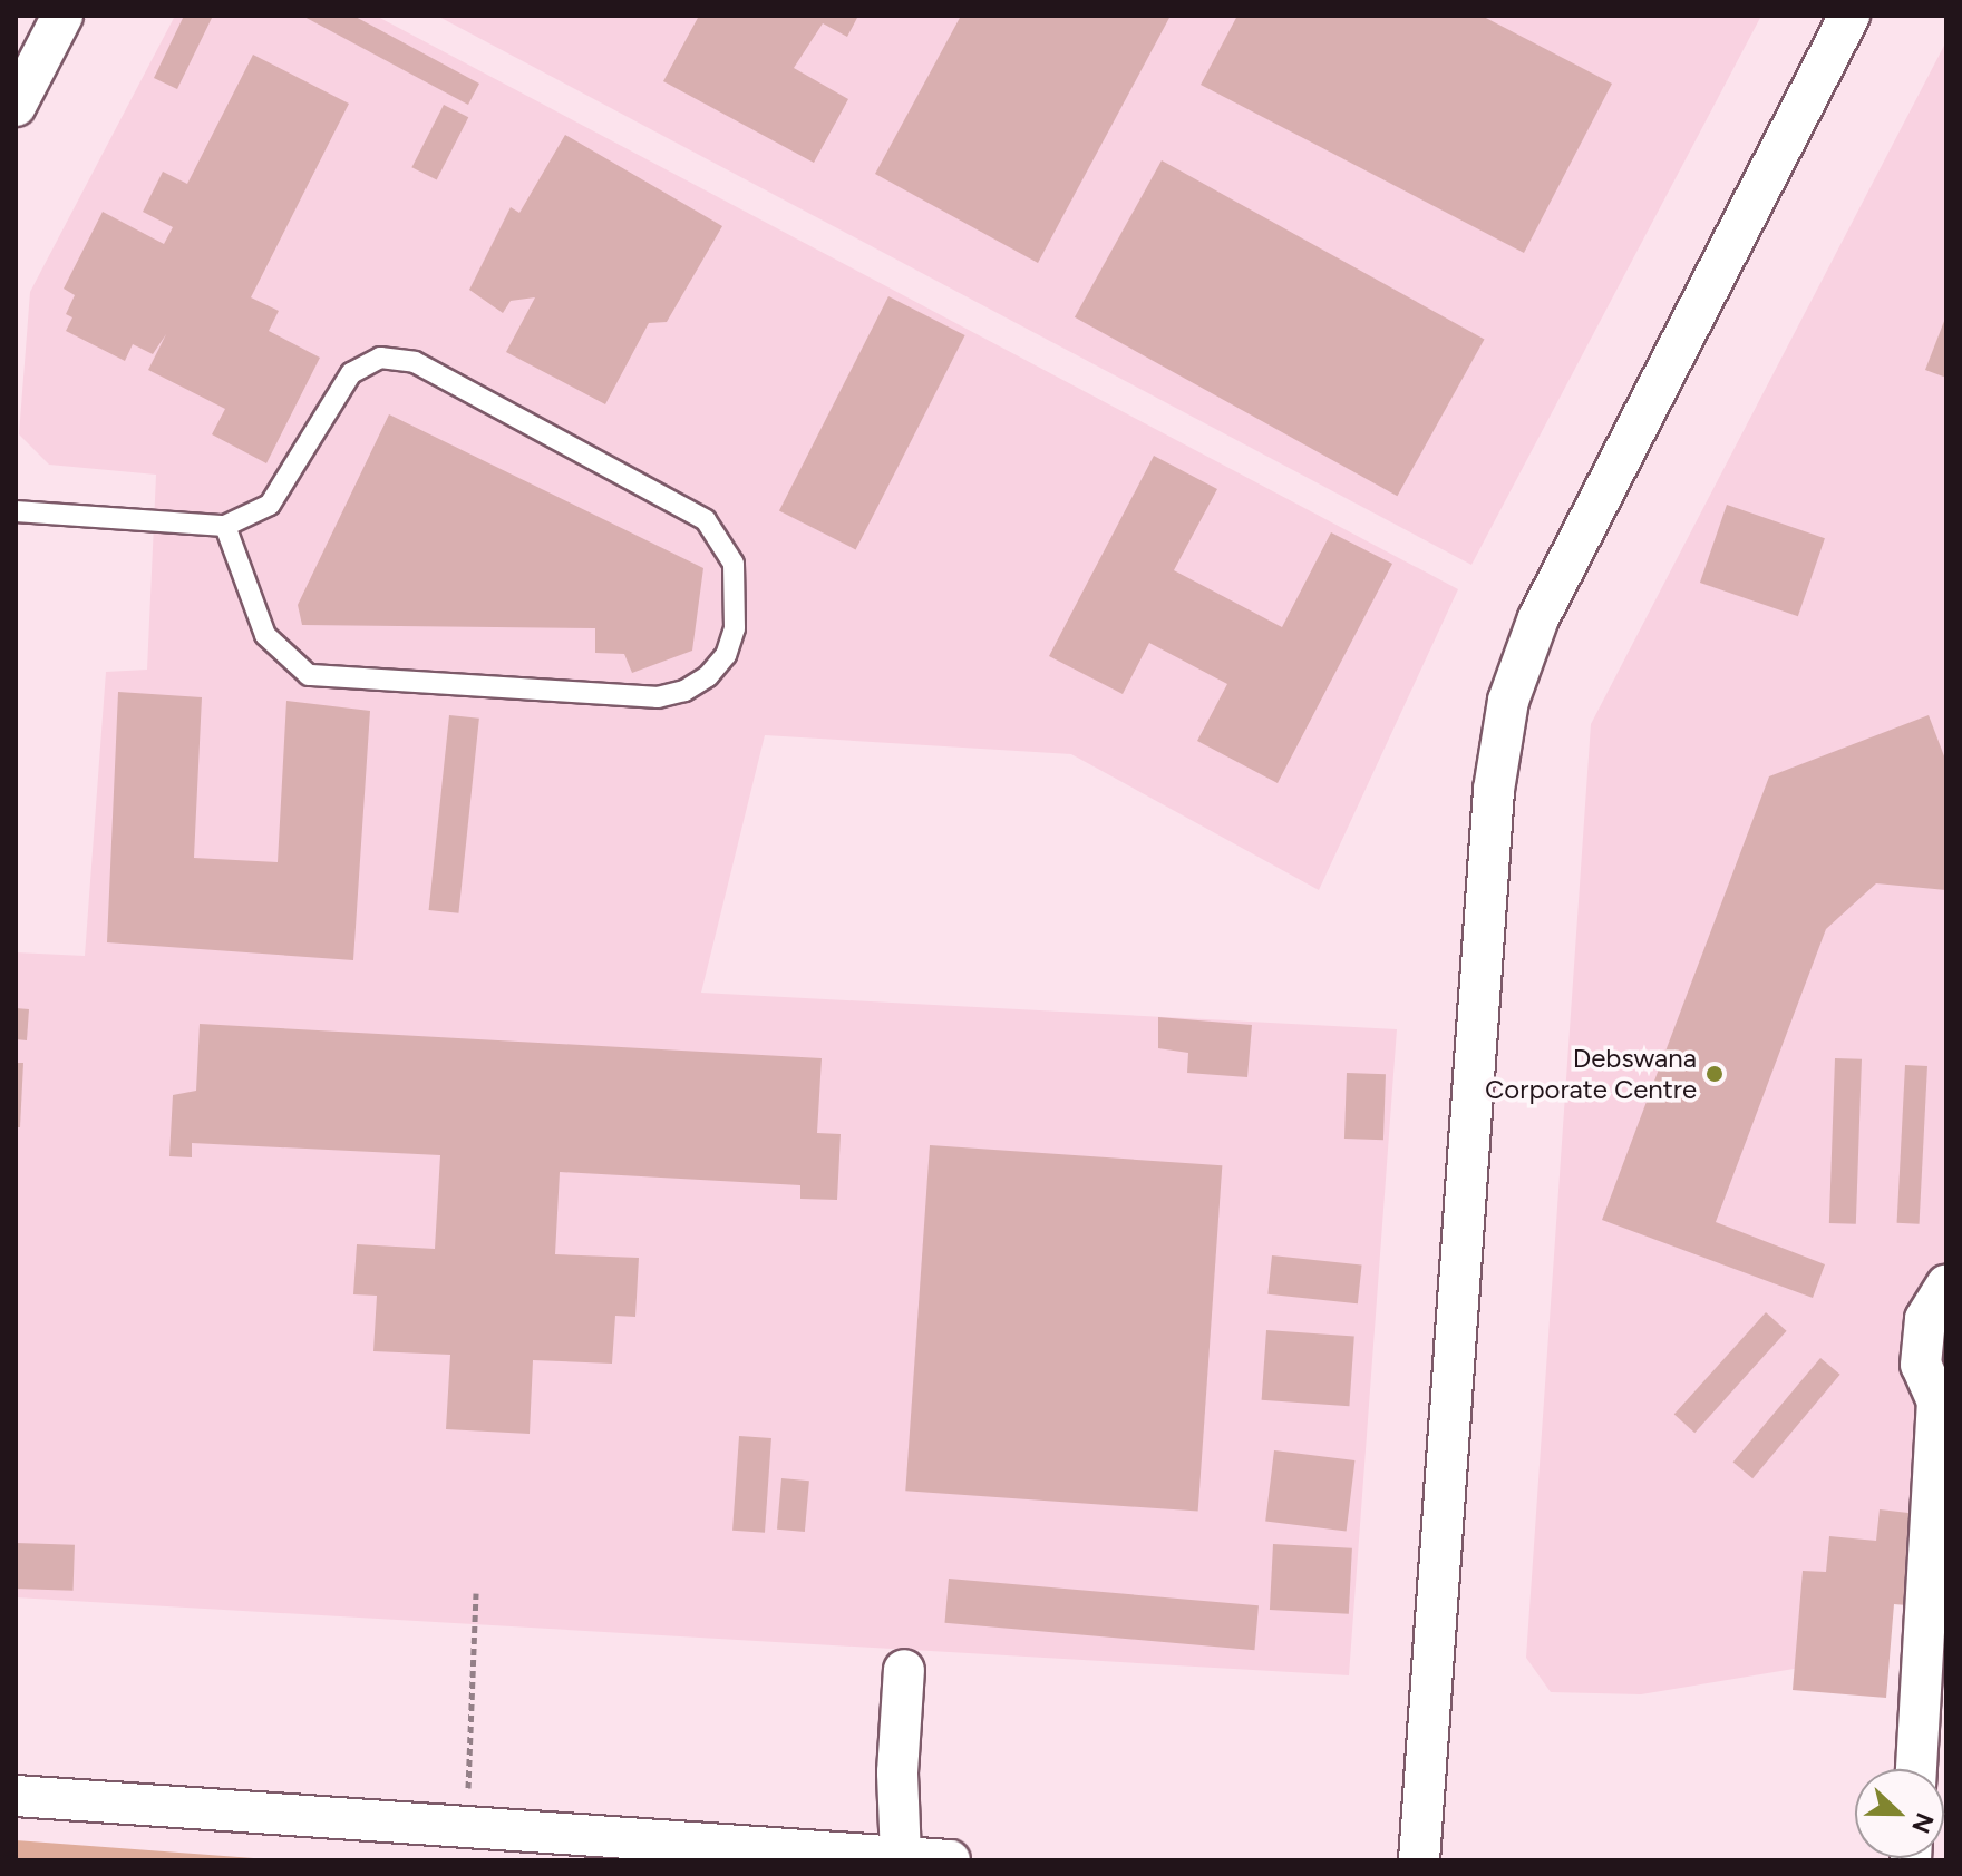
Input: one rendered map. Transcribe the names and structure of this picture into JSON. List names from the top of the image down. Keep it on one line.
{"places":["Debswana Corporate Centre"],"north":"right"}
